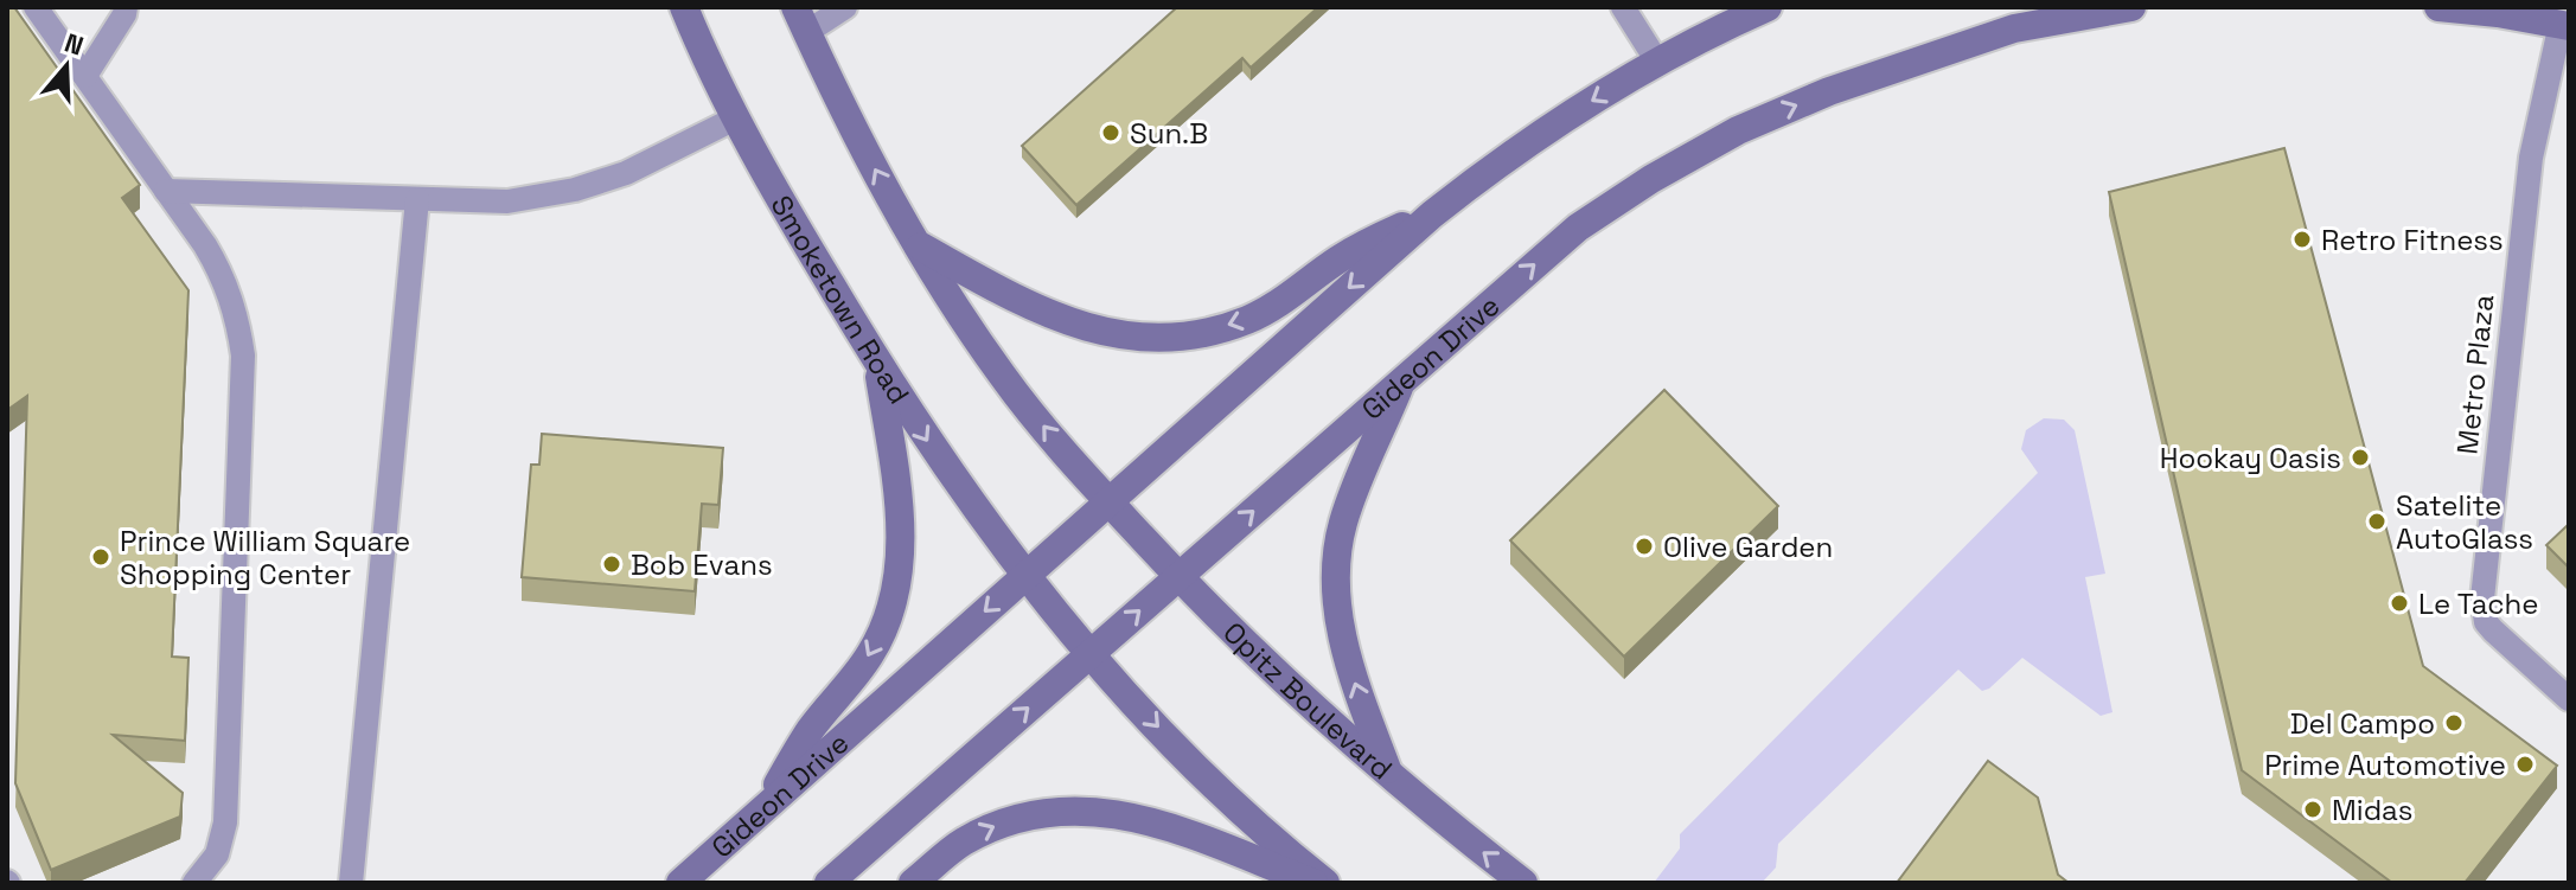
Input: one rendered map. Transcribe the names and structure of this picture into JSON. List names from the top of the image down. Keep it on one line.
{"streets":{"main road":["Smoketown Road","Gideon Drive","Opitz Boulevard"],"lane":["Metro Plaza"]},"crossings":[["Smoketown Road","Gideon Drive"],["Gideon Drive","Opitz Boulevard"]],"places":["Sun.B","Retro Fitness","Hookay Oasis","Satelite AutoGlass","Olive Garden","Prince William Square Shopping Center","Bob Evans","Le Tache","Del Campo","Prime Automotive","Midas"],"north":"top"}
